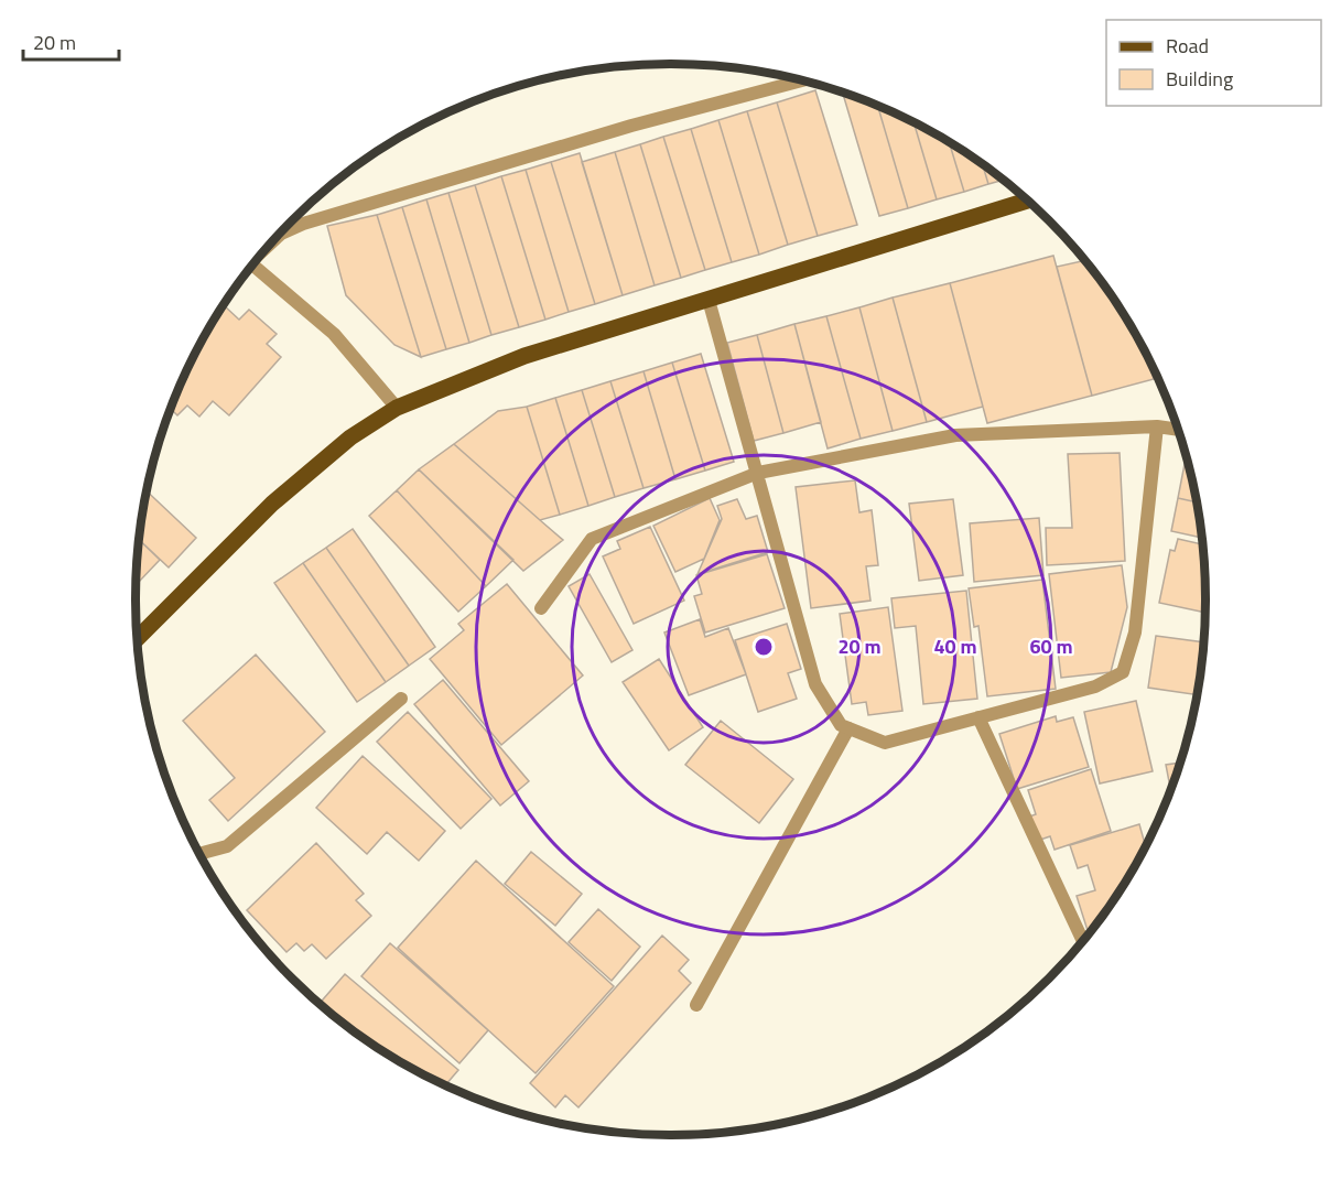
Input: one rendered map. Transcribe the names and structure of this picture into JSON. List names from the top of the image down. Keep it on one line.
{"legend":["Road","Building"],"scale_bar":"20 m","rings":["20 m","40 m","60 m"]}
